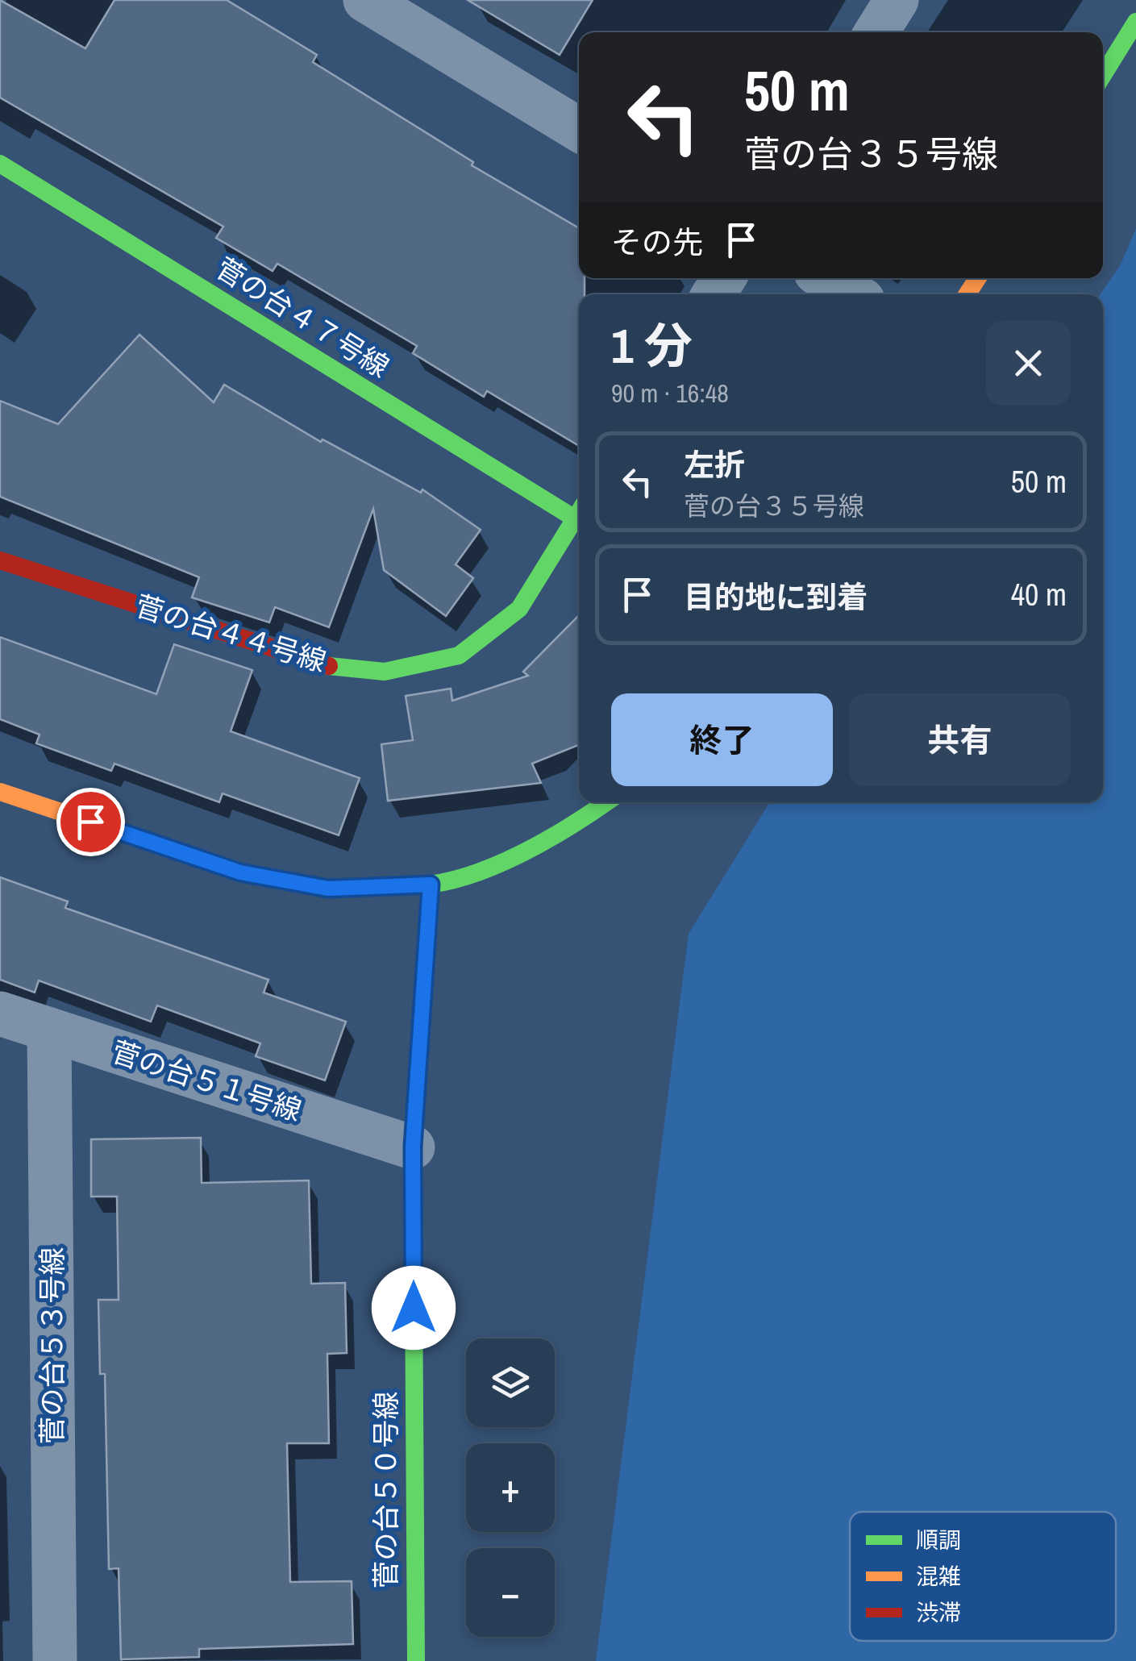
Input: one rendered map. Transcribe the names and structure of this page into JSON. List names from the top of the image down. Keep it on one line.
{"streets":{"street":["菅の台４７号線","菅の台４４号線","菅の台５１号線","菅の台５３号線","菅の台５０号線"]},"crossings":[["菅の台５１号線","菅の台５３号線"],["菅の台５１号線","菅の台５０号線"]],"legend":["順調","混雑","渋滞"],"page":{"turn":["50 m","菅の台３５号線"],"then":"その先","heading":["1 分","90 m · 16:48"],"list":[{"name":"左折","note":"菅の台３５号線","value":"50 m"},{"name":"目的地に到着","value":"40 m"}],"buttons":["終了","共有"],"map_buttons":["+","−"]}}
